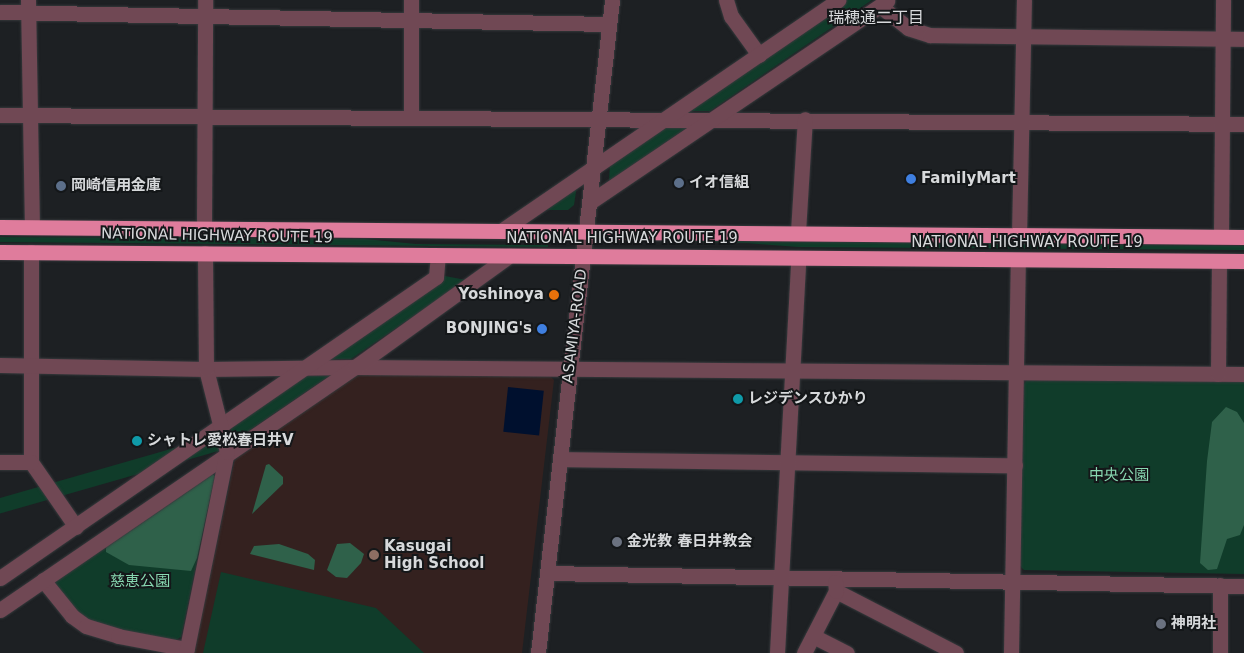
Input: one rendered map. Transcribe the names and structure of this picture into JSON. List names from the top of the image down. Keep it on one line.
{"streets":{"highway":["NATIONAL HIGHWAY ROUTE 19"],"street":["ASAMIYA-ROAD"]},"crossings":[["NATIONAL HIGHWAY ROUTE 19","ASAMIYA-ROAD"]],"districts":["瑞穂通二丁目"],"parks":["中央公園","慈恵公園"],"places":["FamilyMart","イオ信組","岡崎信用金庫","Yoshinoya","BONJING's","レジデンスひかり","シャトレ愛松春日井V","金光教 春日井教会","Kasugai High School","神明社"]}
